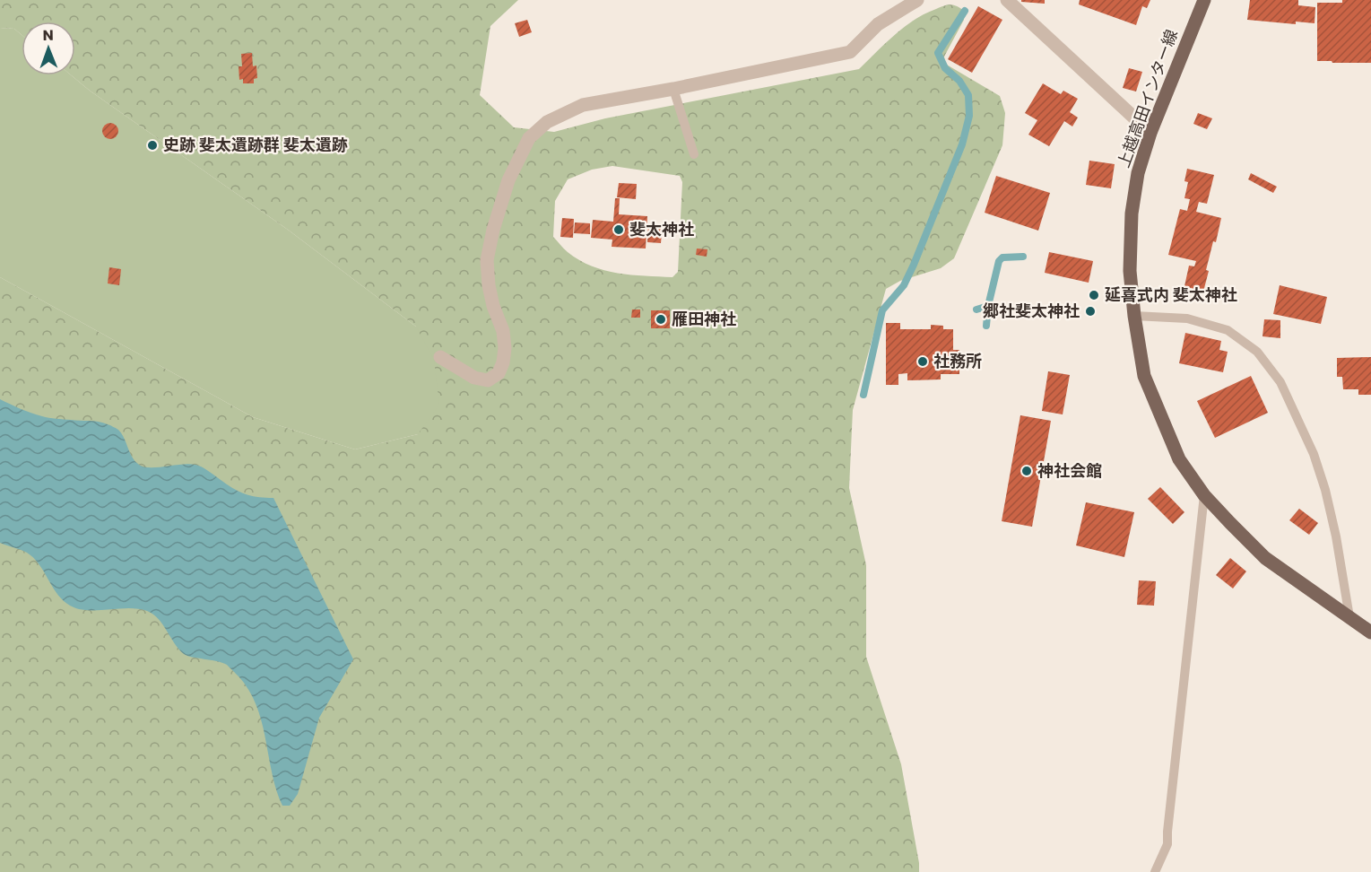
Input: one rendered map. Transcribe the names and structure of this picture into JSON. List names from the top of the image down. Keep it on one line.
{"streets":{"main road":["上越高田インター線"]},"places":["史跡 斐太遺跡群 斐太遺跡","斐太神社","延喜式内 斐太神社","郷社斐太神社","雁田神社","社務所","神社会館"],"north":"top"}
